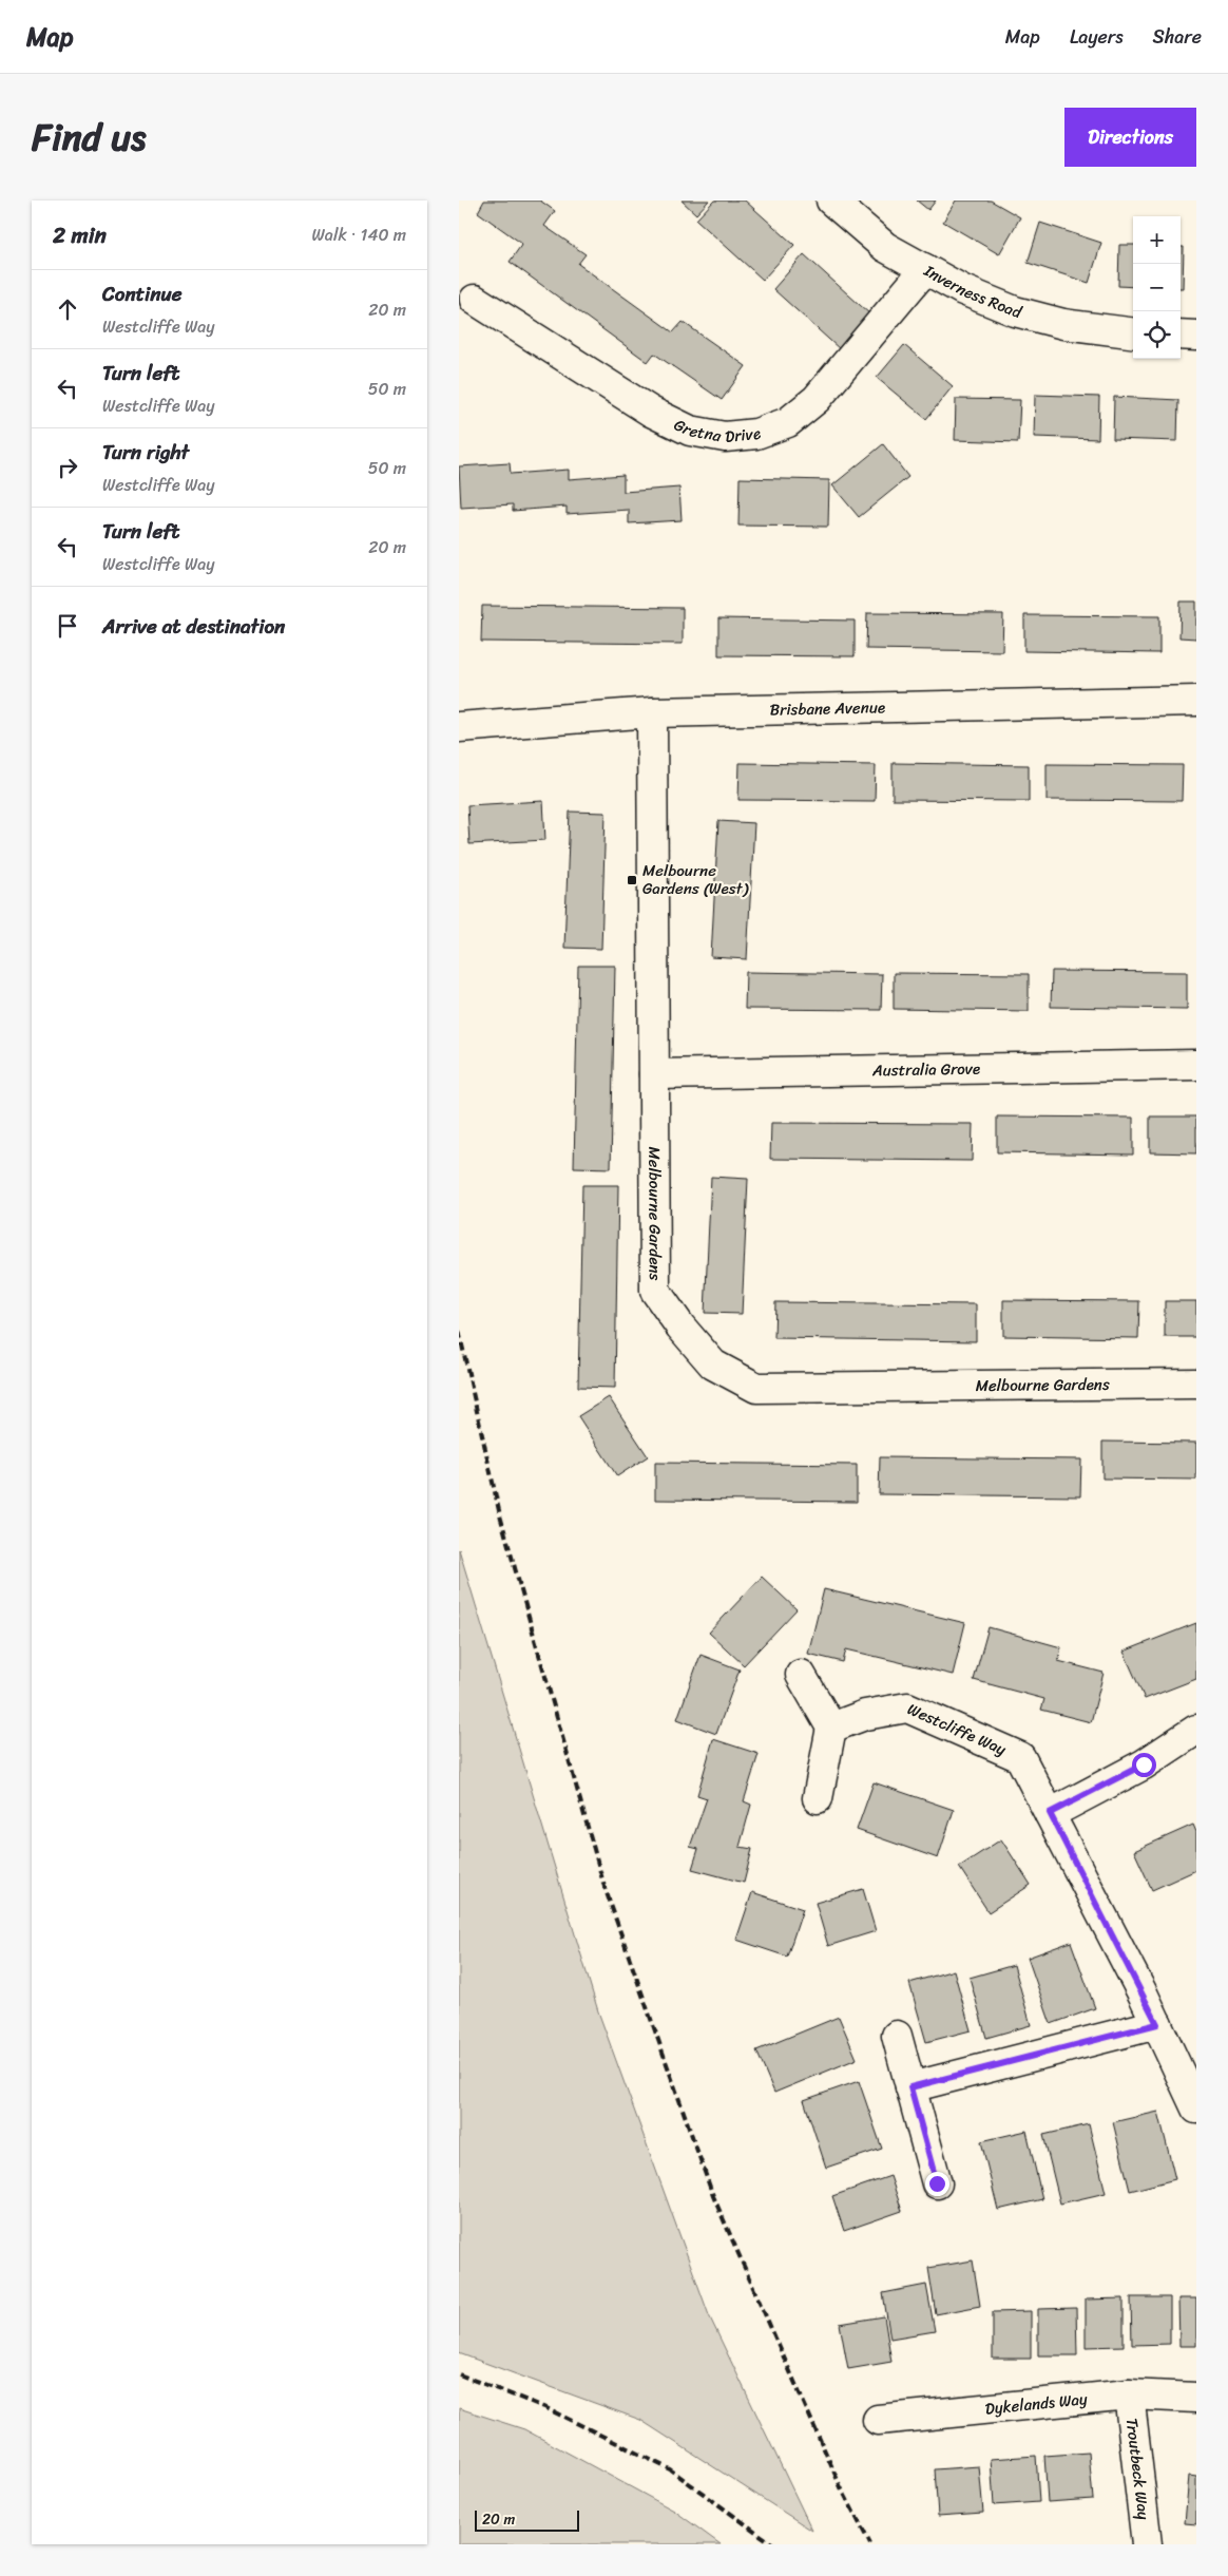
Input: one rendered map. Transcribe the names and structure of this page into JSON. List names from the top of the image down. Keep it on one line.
{"streets":{"street":["Inverness Road","Gretna Drive","Brisbane Avenue","Australia Grove","Melbourne Gardens","Westcliffe Way","Dykelands Way","Troutbeck Way"]},"crossings":[["Inverness Road","Gretna Drive"],["Brisbane Avenue","Melbourne Gardens"],["Australia Grove","Melbourne Gardens"],["Dykelands Way","Troutbeck Way"]],"places":{"transit":["Melbourne Gardens (West)"]},"scale_bar":"20 m","page":{"header":"Map","nav":["Map","Layers","Share"],"title":"Find us","buttons":"Directions","heading":["2 min","Walk · 140 m"],"map_buttons":["+","−"],"list":[["Continue","Westcliffe Way","20 m"],["Turn left","Westcliffe Way","50 m"],["Turn right","Westcliffe Way","50 m"],["Turn left","Westcliffe Way","20 m"],"Arrive at destination"],"scale":"20 m"}}
